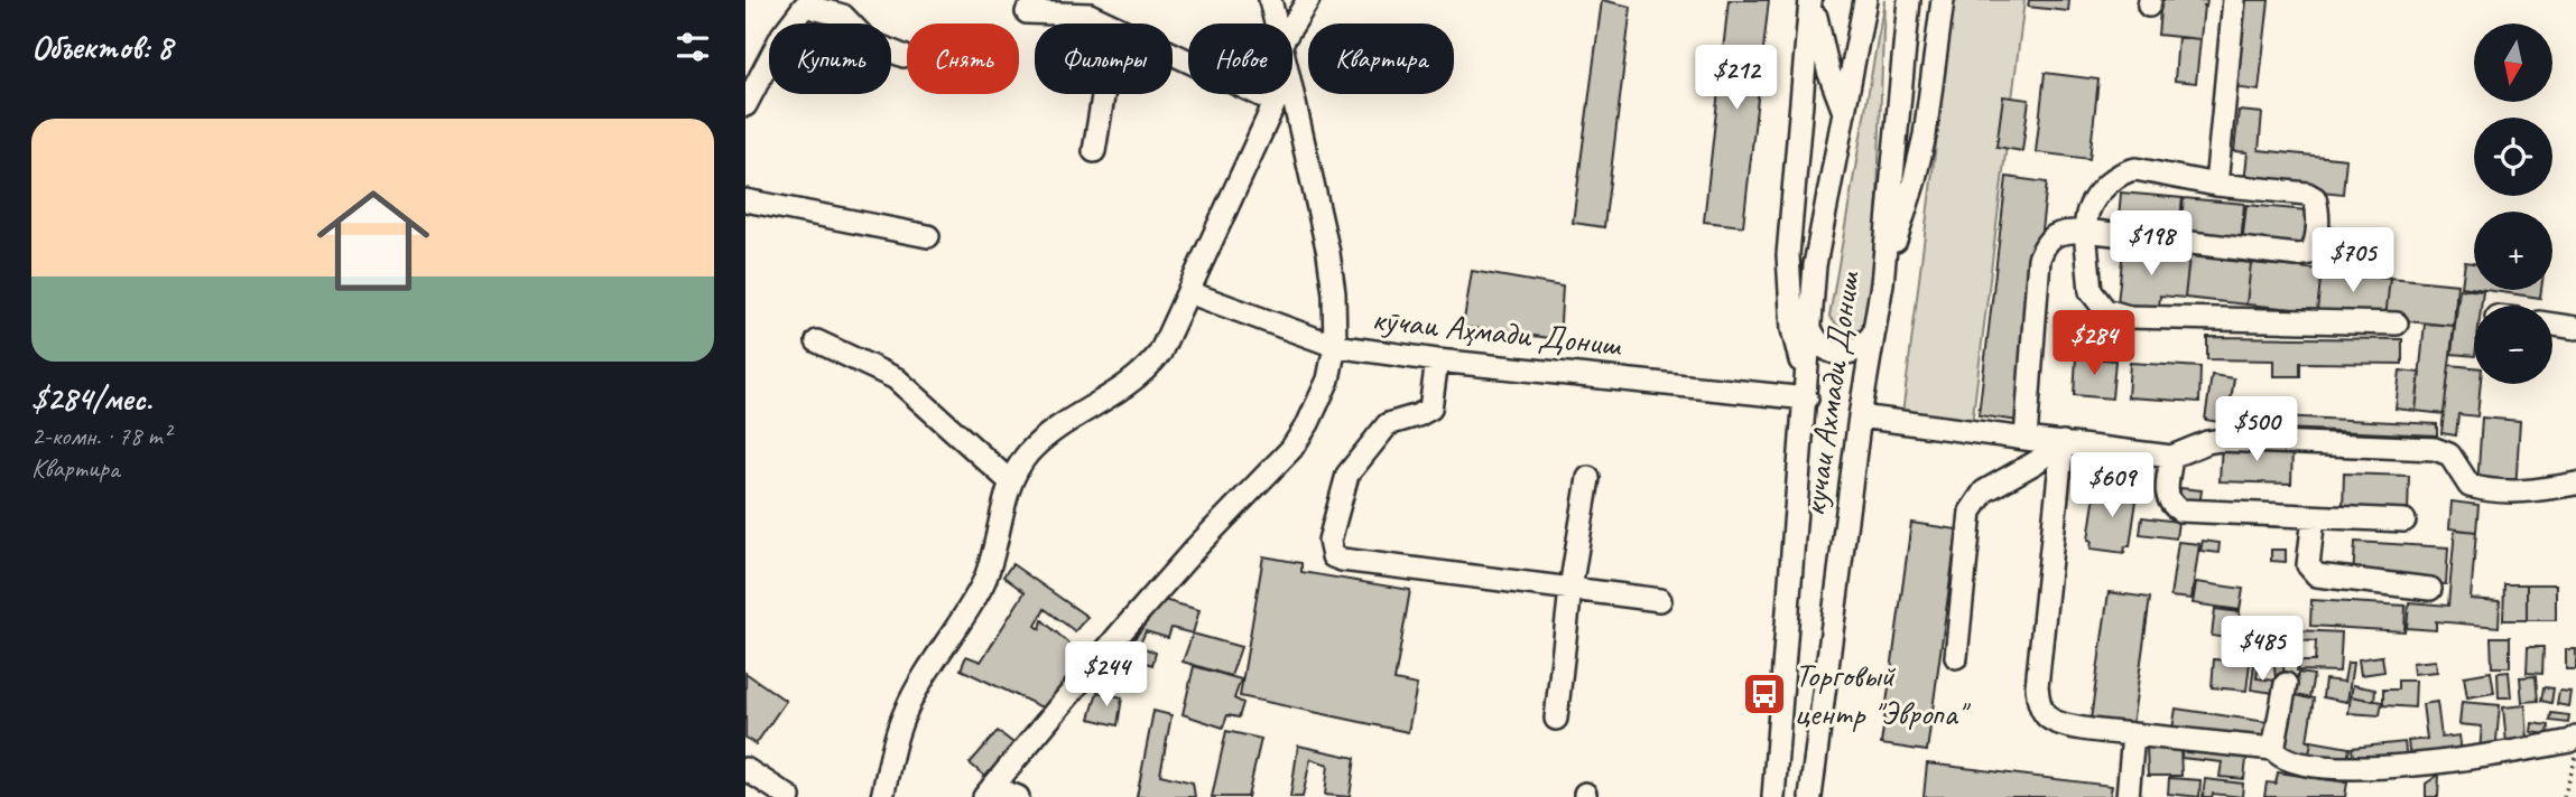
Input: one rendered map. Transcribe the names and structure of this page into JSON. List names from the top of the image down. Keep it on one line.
{"streets":{"street":["кӯчаи Аҳмади Дониш","кучаи Ахмади Дониш"]},"places":{"bus stop":["Торговый центр \"Эвропа\""]},"north":"bottom","page":{"heading":"Объектов: 8","map_buttons":["+","−"],"chip":["Купить","Снять","Фильтры","Новое","Квартира"],"price":["$212","$198","$705","$284","$500","$609","$485","$244"],"list":[{"name":"$284/мес.","note":"2-комн. · 78 m² · Квартира"}]}}
